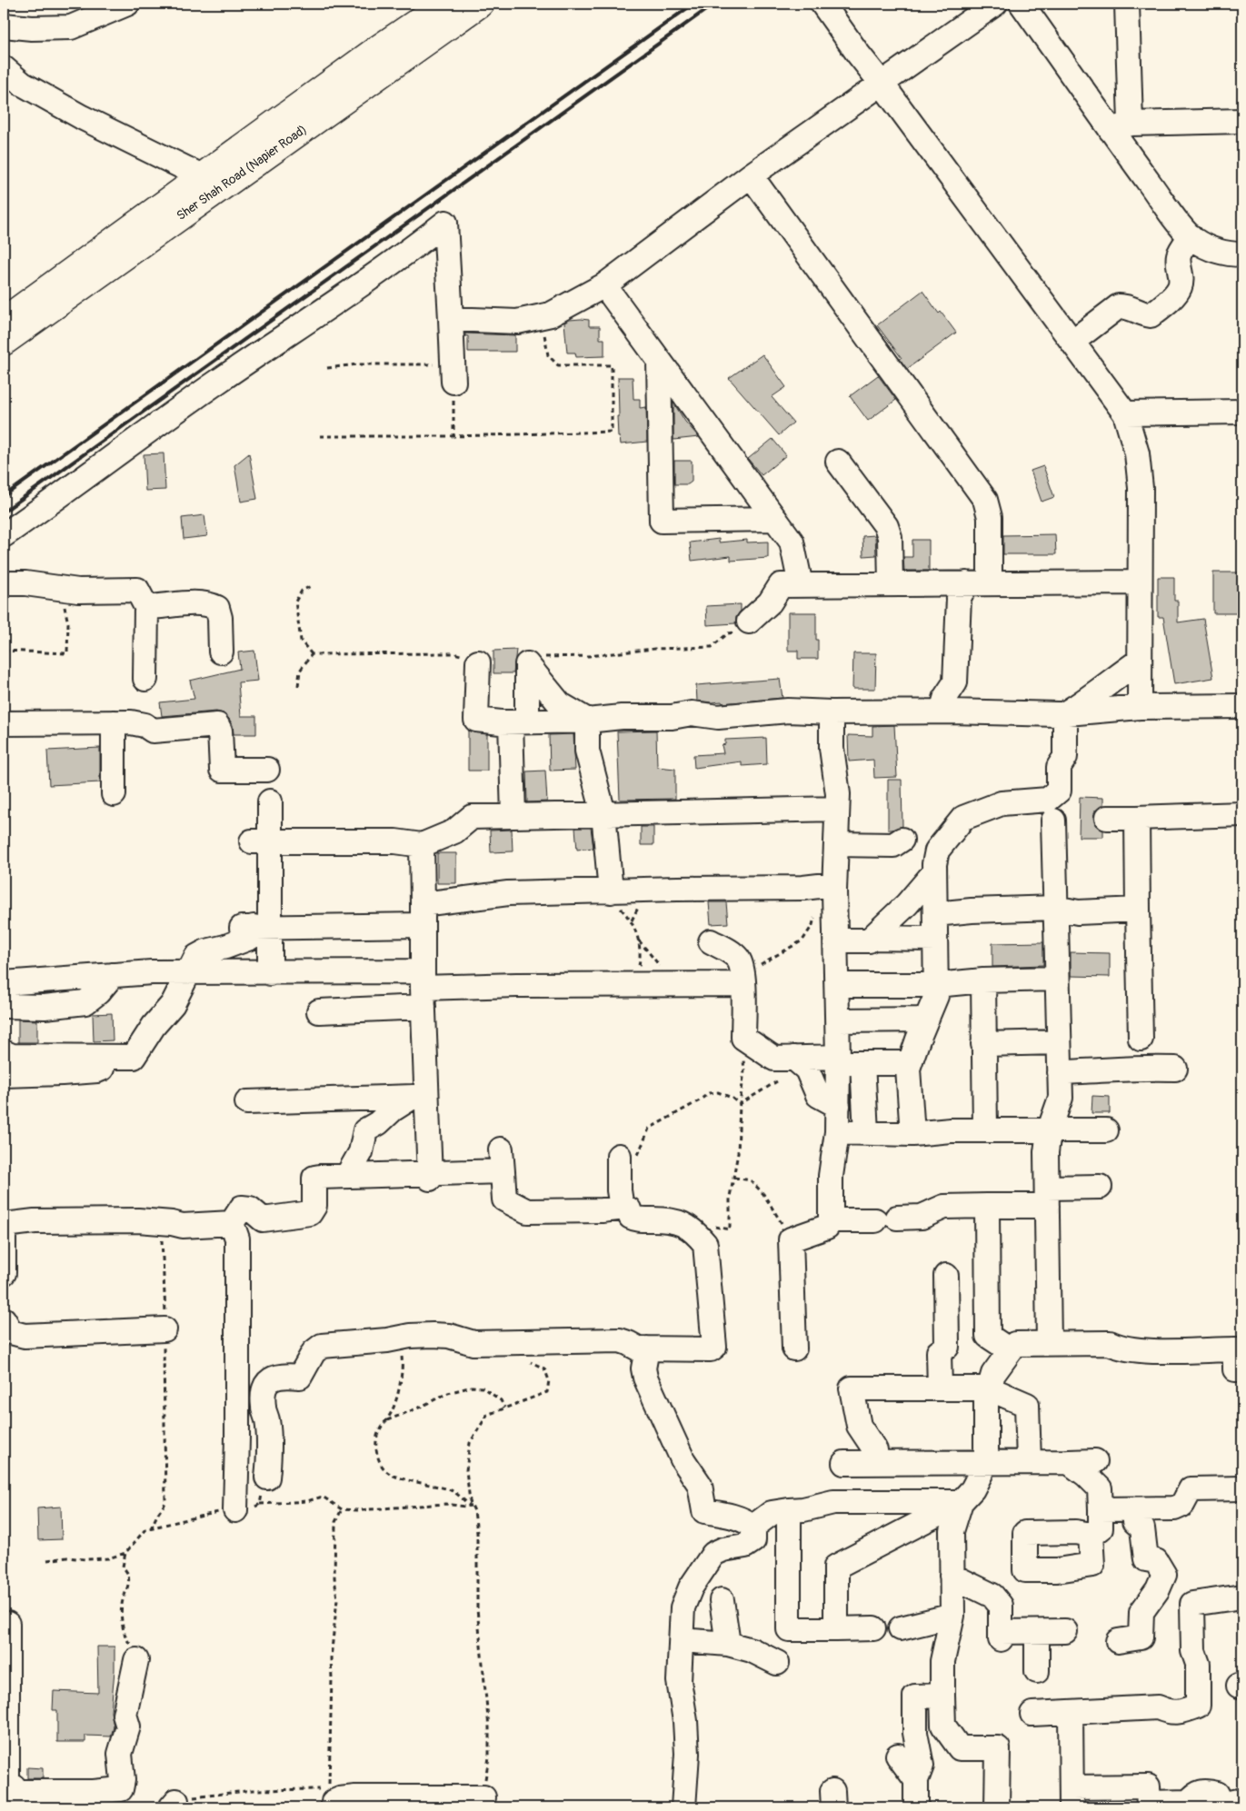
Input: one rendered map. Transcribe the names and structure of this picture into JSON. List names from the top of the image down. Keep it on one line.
{"streets":{"main road":["Sher Shah Road (Napier Road)"]}}
